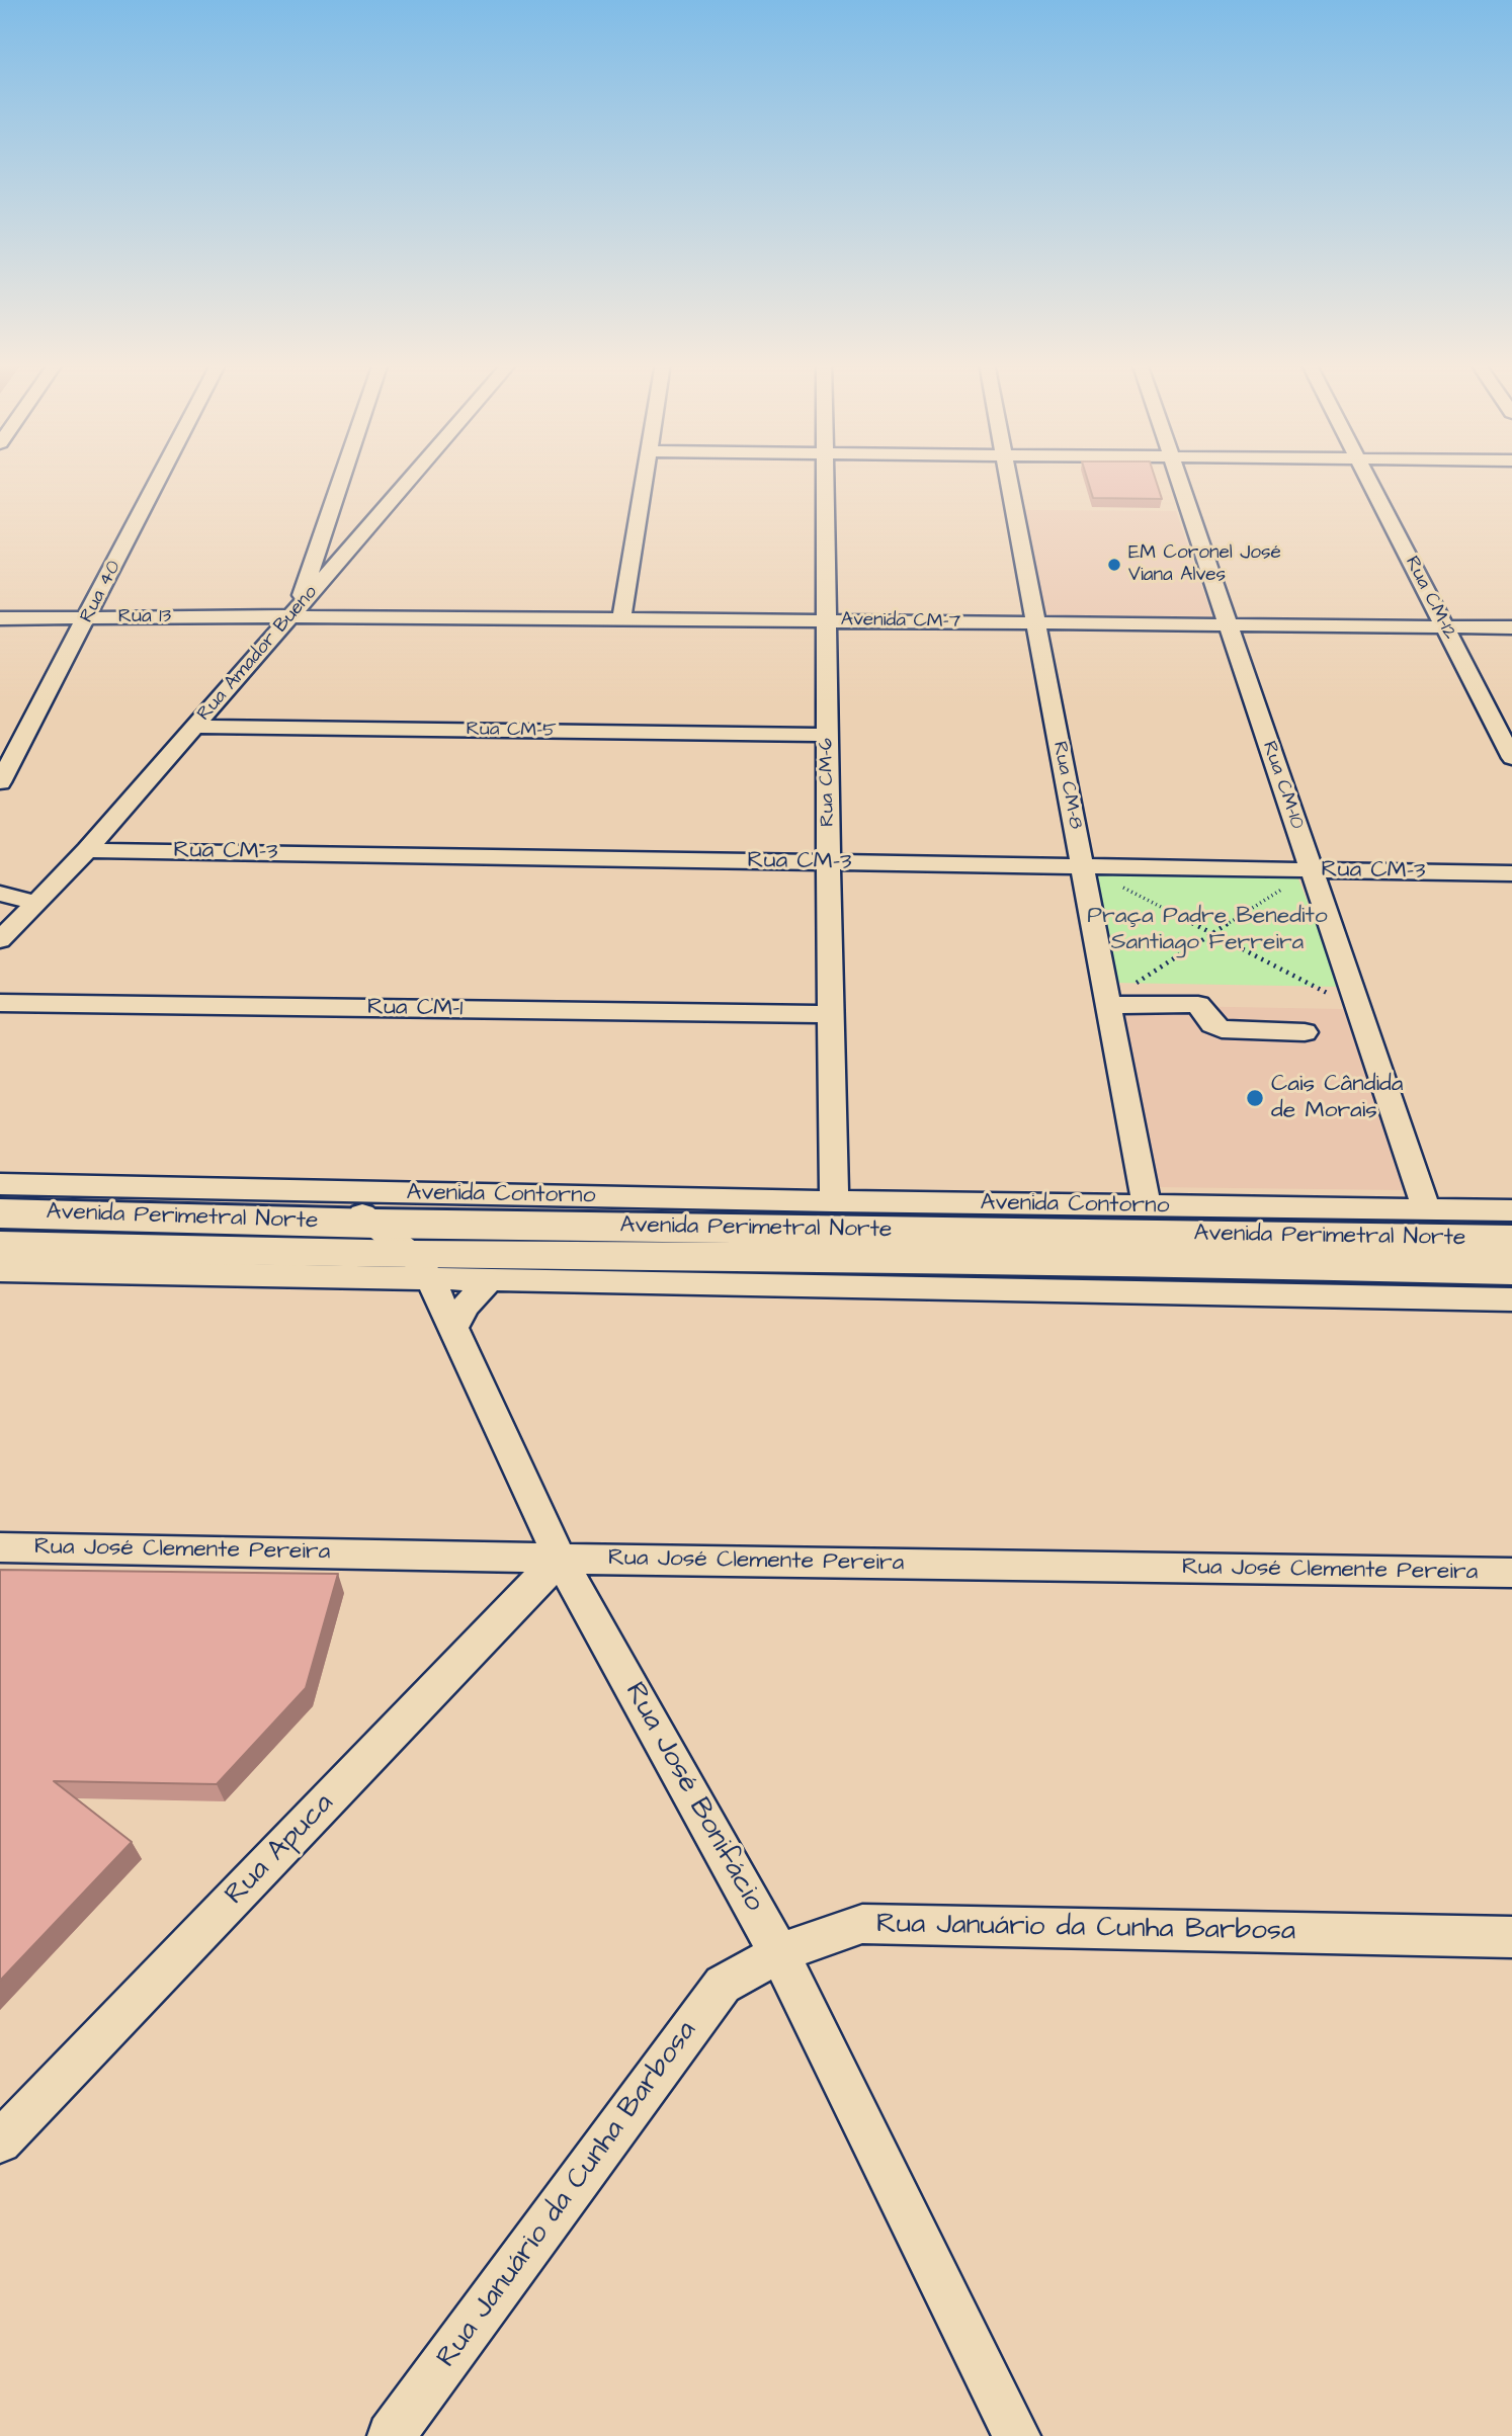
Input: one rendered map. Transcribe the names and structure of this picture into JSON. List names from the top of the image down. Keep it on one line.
{"streets":{"highway":["Avenida Perimetral Norte"],"street":["Rua 40","Rua CM-12","Rua 13","Avenida CM-7","Rua Amador Bueno","Rua CM-5","Rua CM-6","Rua CM-8","Rua CM-10","Rua CM-3","Rua CM-1","Avenida Contorno","Rua José Clemente Pereira","Rua José Bonifácio","Rua Apuca","Rua Januário da Cunha Barbosa"]},"crossings":[["Rua 40","Rua 13"],["Rua CM-12","Avenida CM-7"],["Rua 13","Avenida CM-7"],["Rua 13","Rua Amador Bueno"],["Avenida CM-7","Rua Amador Bueno"],["Avenida CM-7","Rua CM-6"],["Avenida CM-7","Rua CM-8"],["Avenida CM-7","Rua CM-10"],["Rua Amador Bueno","Rua CM-5"],["Rua Amador Bueno","Rua CM-3"],["Rua CM-5","Rua CM-6"],["Rua CM-6","Rua CM-3"],["Rua CM-6","Rua CM-1"],["Rua CM-6","Avenida Contorno"],["Rua CM-8","Rua CM-3"],["Rua CM-8","Avenida Contorno"],["Rua CM-10","Rua CM-3"],["Rua CM-10","Avenida Contorno"],["Avenida Contorno","Rua José Bonifácio"],["Avenida Perimetral Norte","Rua José Bonifácio"],["Rua José Clemente Pereira","Rua José Bonifácio"],["Rua José Clemente Pereira","Rua Apuca"],["Rua José Bonifácio","Rua Apuca"],["Rua José Bonifácio","Rua Januário da Cunha Barbosa"]],"parks":["Praça Padre Benedito Santiago Ferreira"],"places":["EM Coronel José Viana Alves","Cais Cândida de Morais"]}
